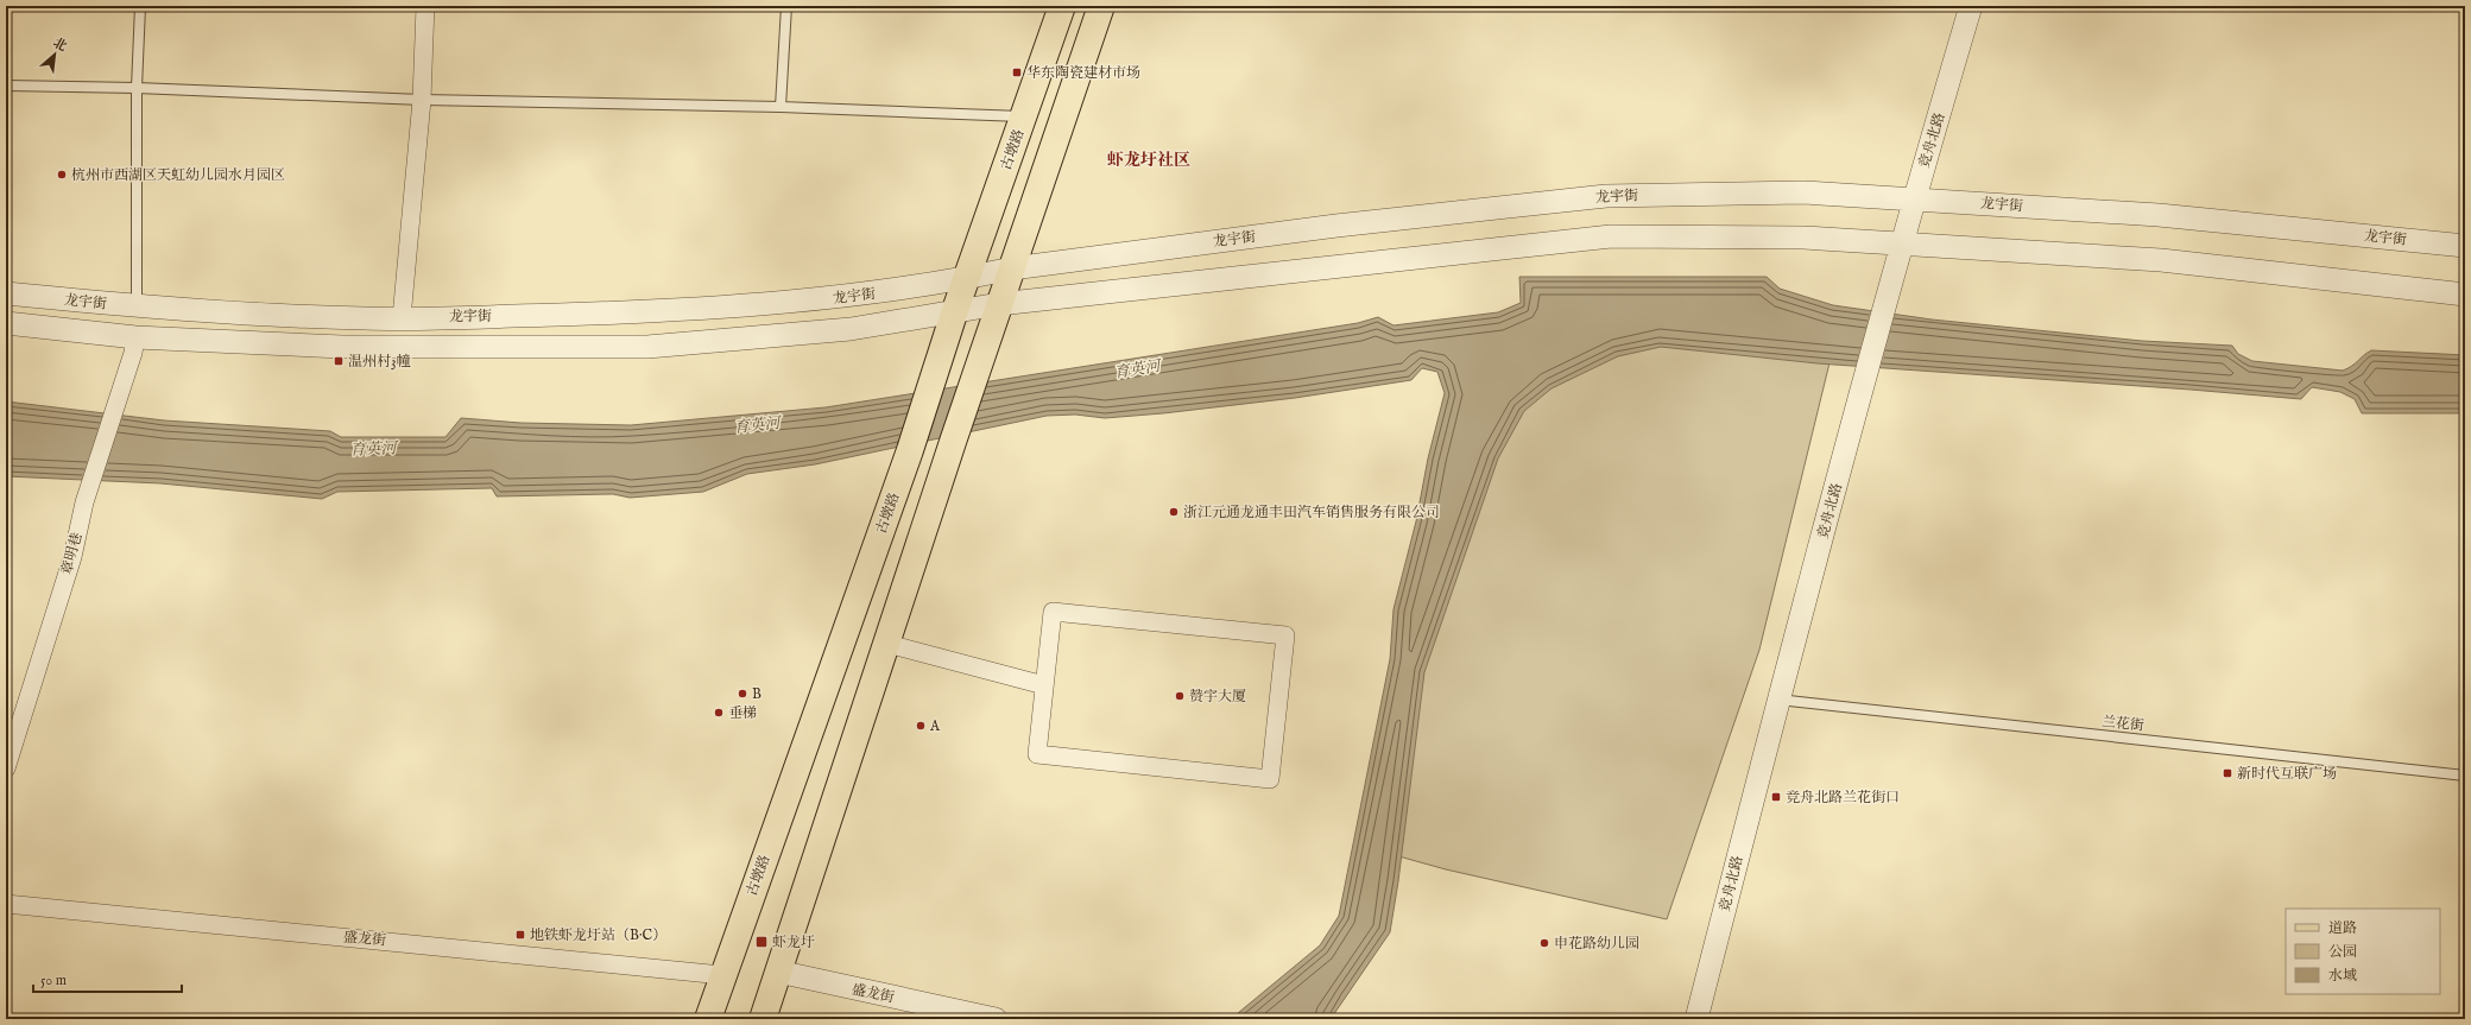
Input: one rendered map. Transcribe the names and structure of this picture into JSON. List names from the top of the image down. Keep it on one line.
{"streets":{"main road":["古墩路"],"street":["竞舟北路","龙宇街","章明巷","盛龙街"],"lane":["兰花街"]},"crossings":[["竞舟北路","龙宇街"],["竞舟北路","兰花街"],["古墩路","龙宇街"],["古墩路","盛龙街"],["龙宇街","章明巷"]],"districts":["虾龙圩社区"],"water":["育英河"],"places":{"transit":["华东陶瓷建材市场","温州村3幢","新时代互联广场","竞舟北路兰花街口","地铁虾龙圩站（B·C）","虾龙圩"],"other":["杭州市西湖区天虹幼儿园水月园区","浙江元通龙通丰田汽车销售服务有限公司","B","赞宇大厦","垂梯","A","申花路幼儿园"]},"legend":["道路","公园","水域"],"scale_bar":"50 m","north":"top right"}
